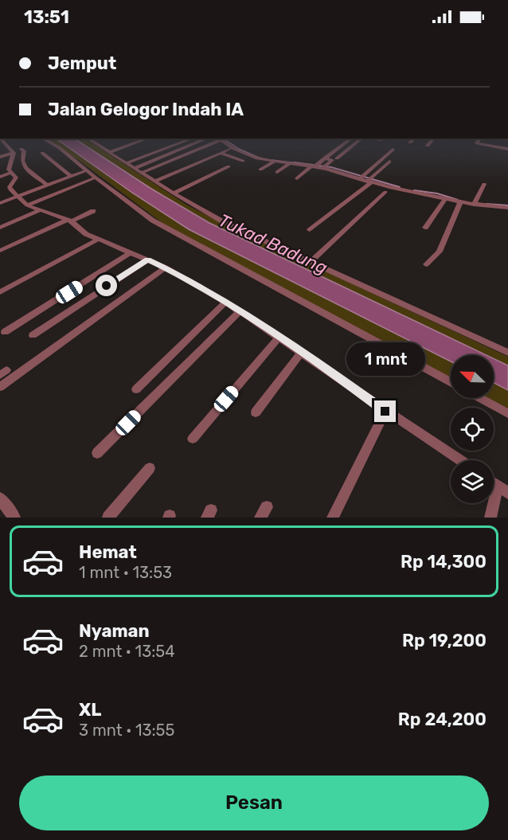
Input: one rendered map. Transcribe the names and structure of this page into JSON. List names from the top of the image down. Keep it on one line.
{"water":["Tukad Badung"],"north":"top left","page":{"status":"13:51","banner":["Jemput","Jalan Gelogor Indah IA"],"bubble":"1 mnt","list":[{"name":"Hemat","note":"1 mnt · 13:53","value":"Rp 14,300"},{"name":"Nyaman","note":"2 mnt · 13:54","value":"Rp 19,200"},{"name":"XL","note":"3 mnt · 13:55","value":"Rp 24,200"}],"buttons":"Pesan"}}
